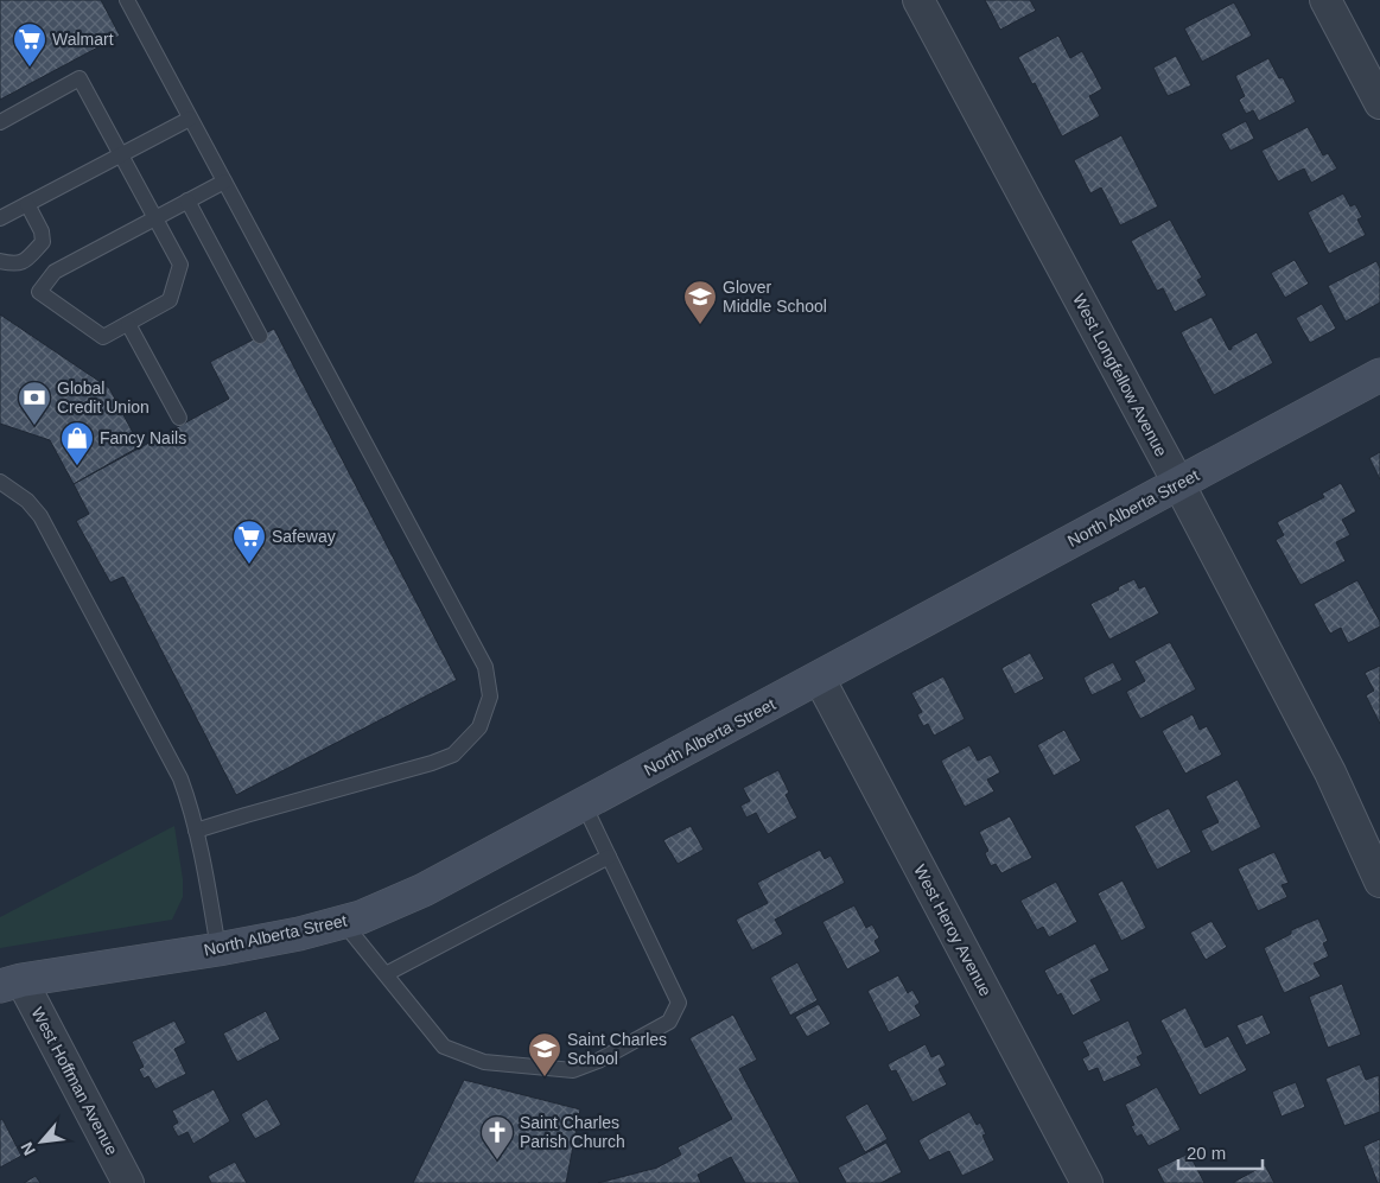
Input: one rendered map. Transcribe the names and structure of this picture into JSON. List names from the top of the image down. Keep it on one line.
{"streets":{"main road":["North Alberta Street"],"street":["West Longfellow Avenue","West Heroy Avenue","West Hoffman Avenue"]},"crossings":[["West Longfellow Avenue","North Alberta Street"],["North Alberta Street","West Heroy Avenue"],["North Alberta Street","West Hoffman Avenue"]],"places":{"supermarket":["Walmart","Safeway"],"school or university":["Glover Middle School","Saint Charles School"],"bank":["Global Credit Union"],"shop":["Fancy Nails"],"church":["Saint Charles Parish Church"]},"scale_bar":"20 m","north":"bottom left"}
